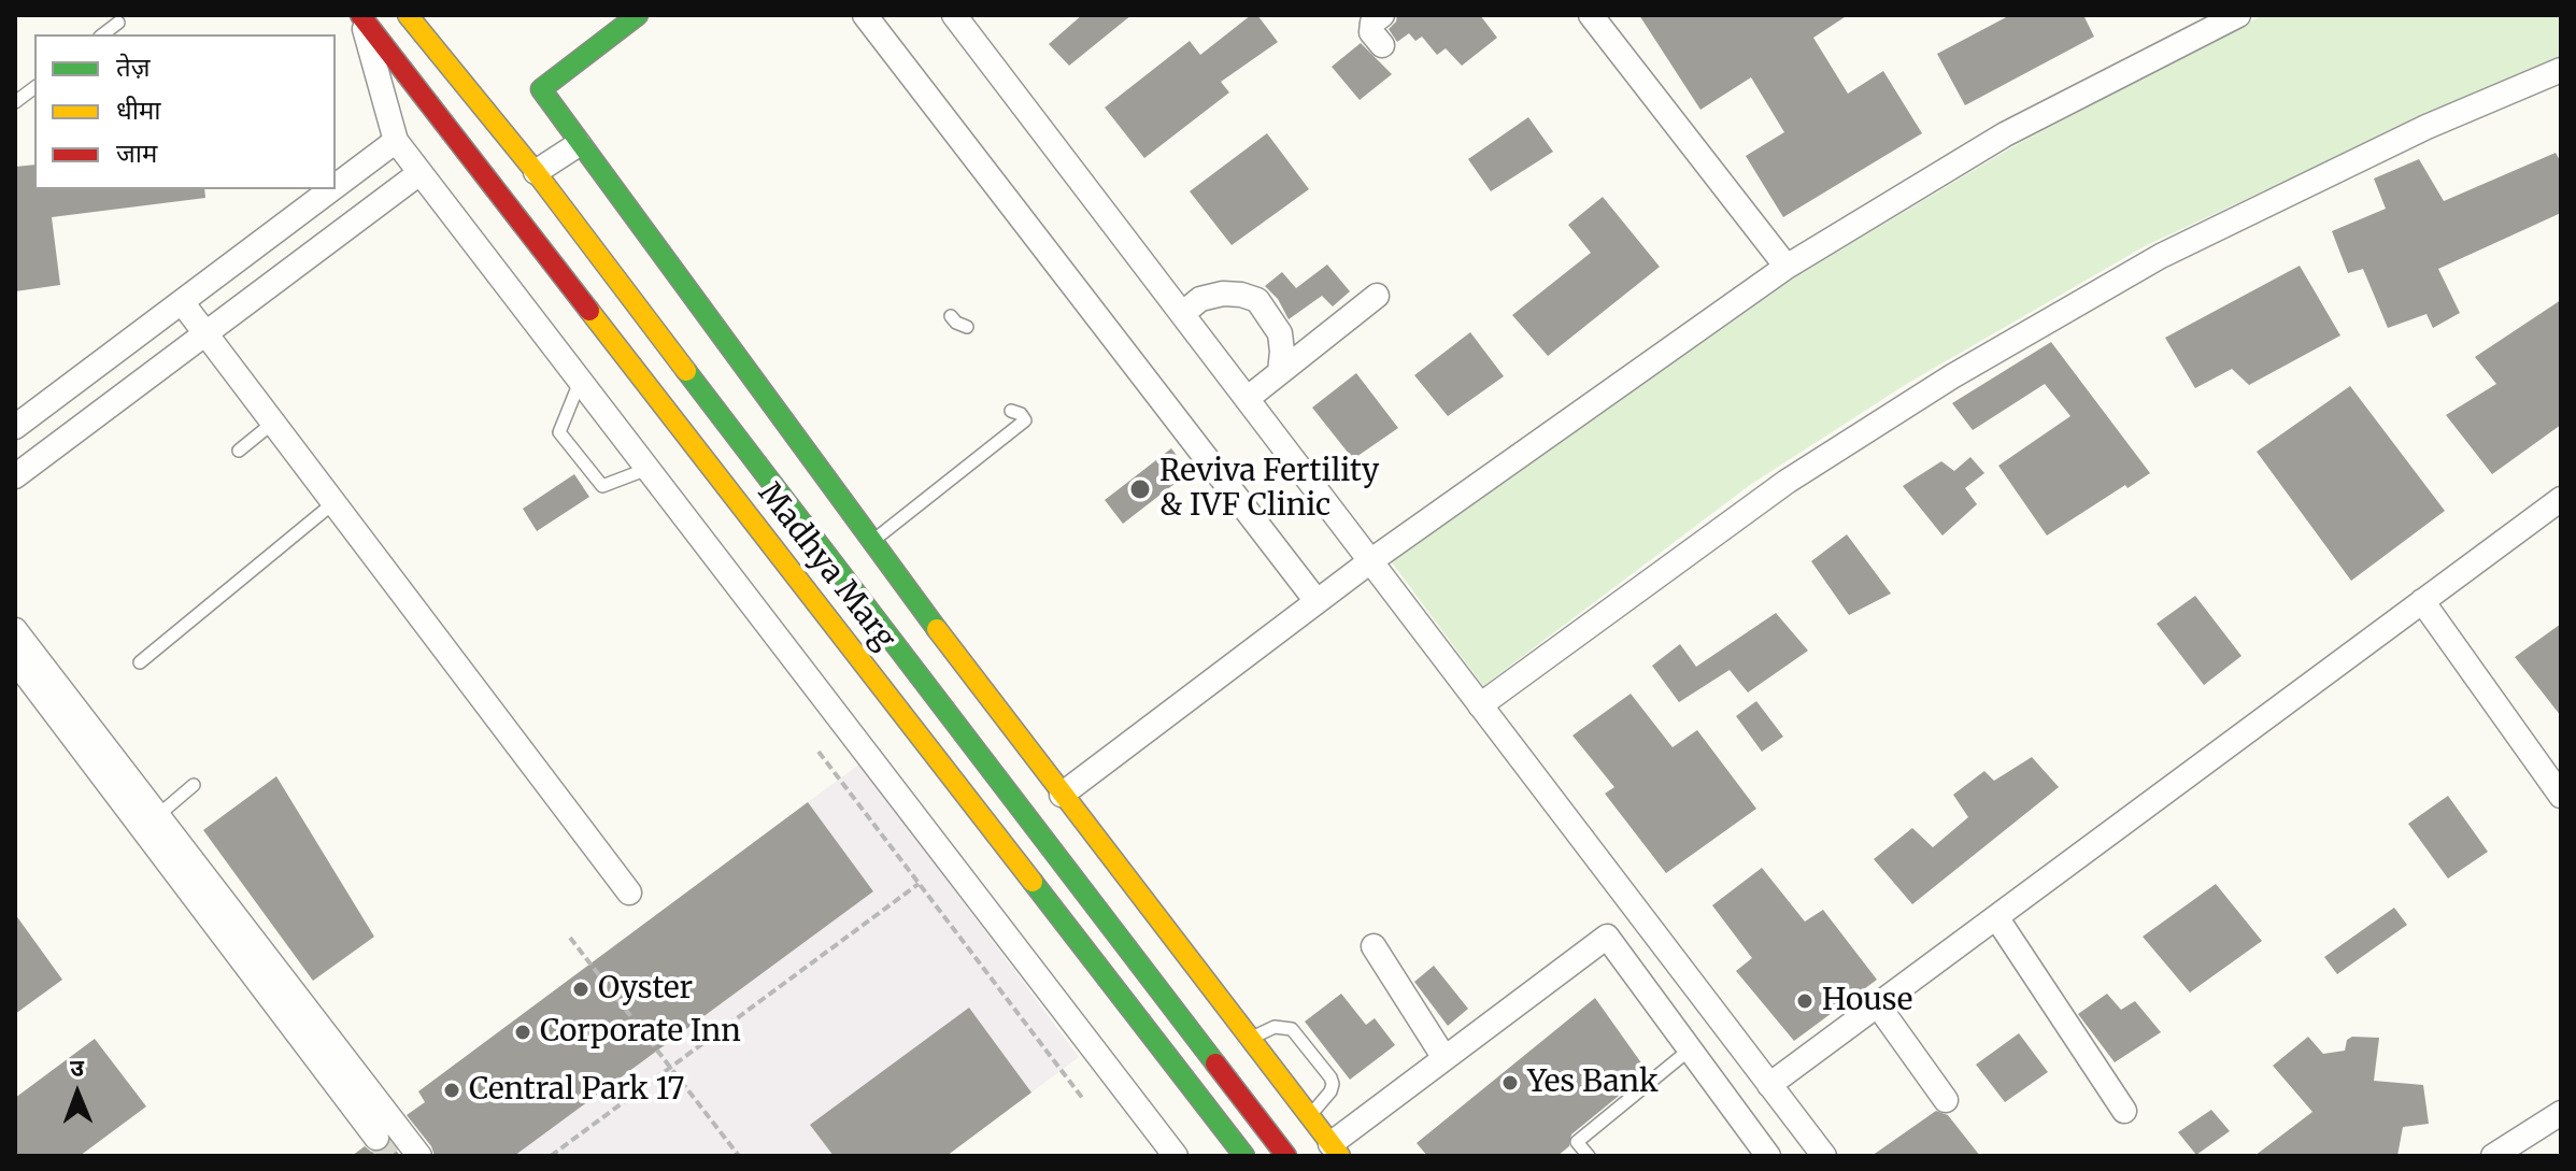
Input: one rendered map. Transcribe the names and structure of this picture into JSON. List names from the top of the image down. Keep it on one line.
{"streets":{"main road":["Madhya Marg"]},"places":["Reviva Fertility & IVF Clinic","Oyster","House","Corporate Inn","Yes Bank","Central Park 17"],"legend":["तेज़","धीमा","जाम"],"north":"top"}
